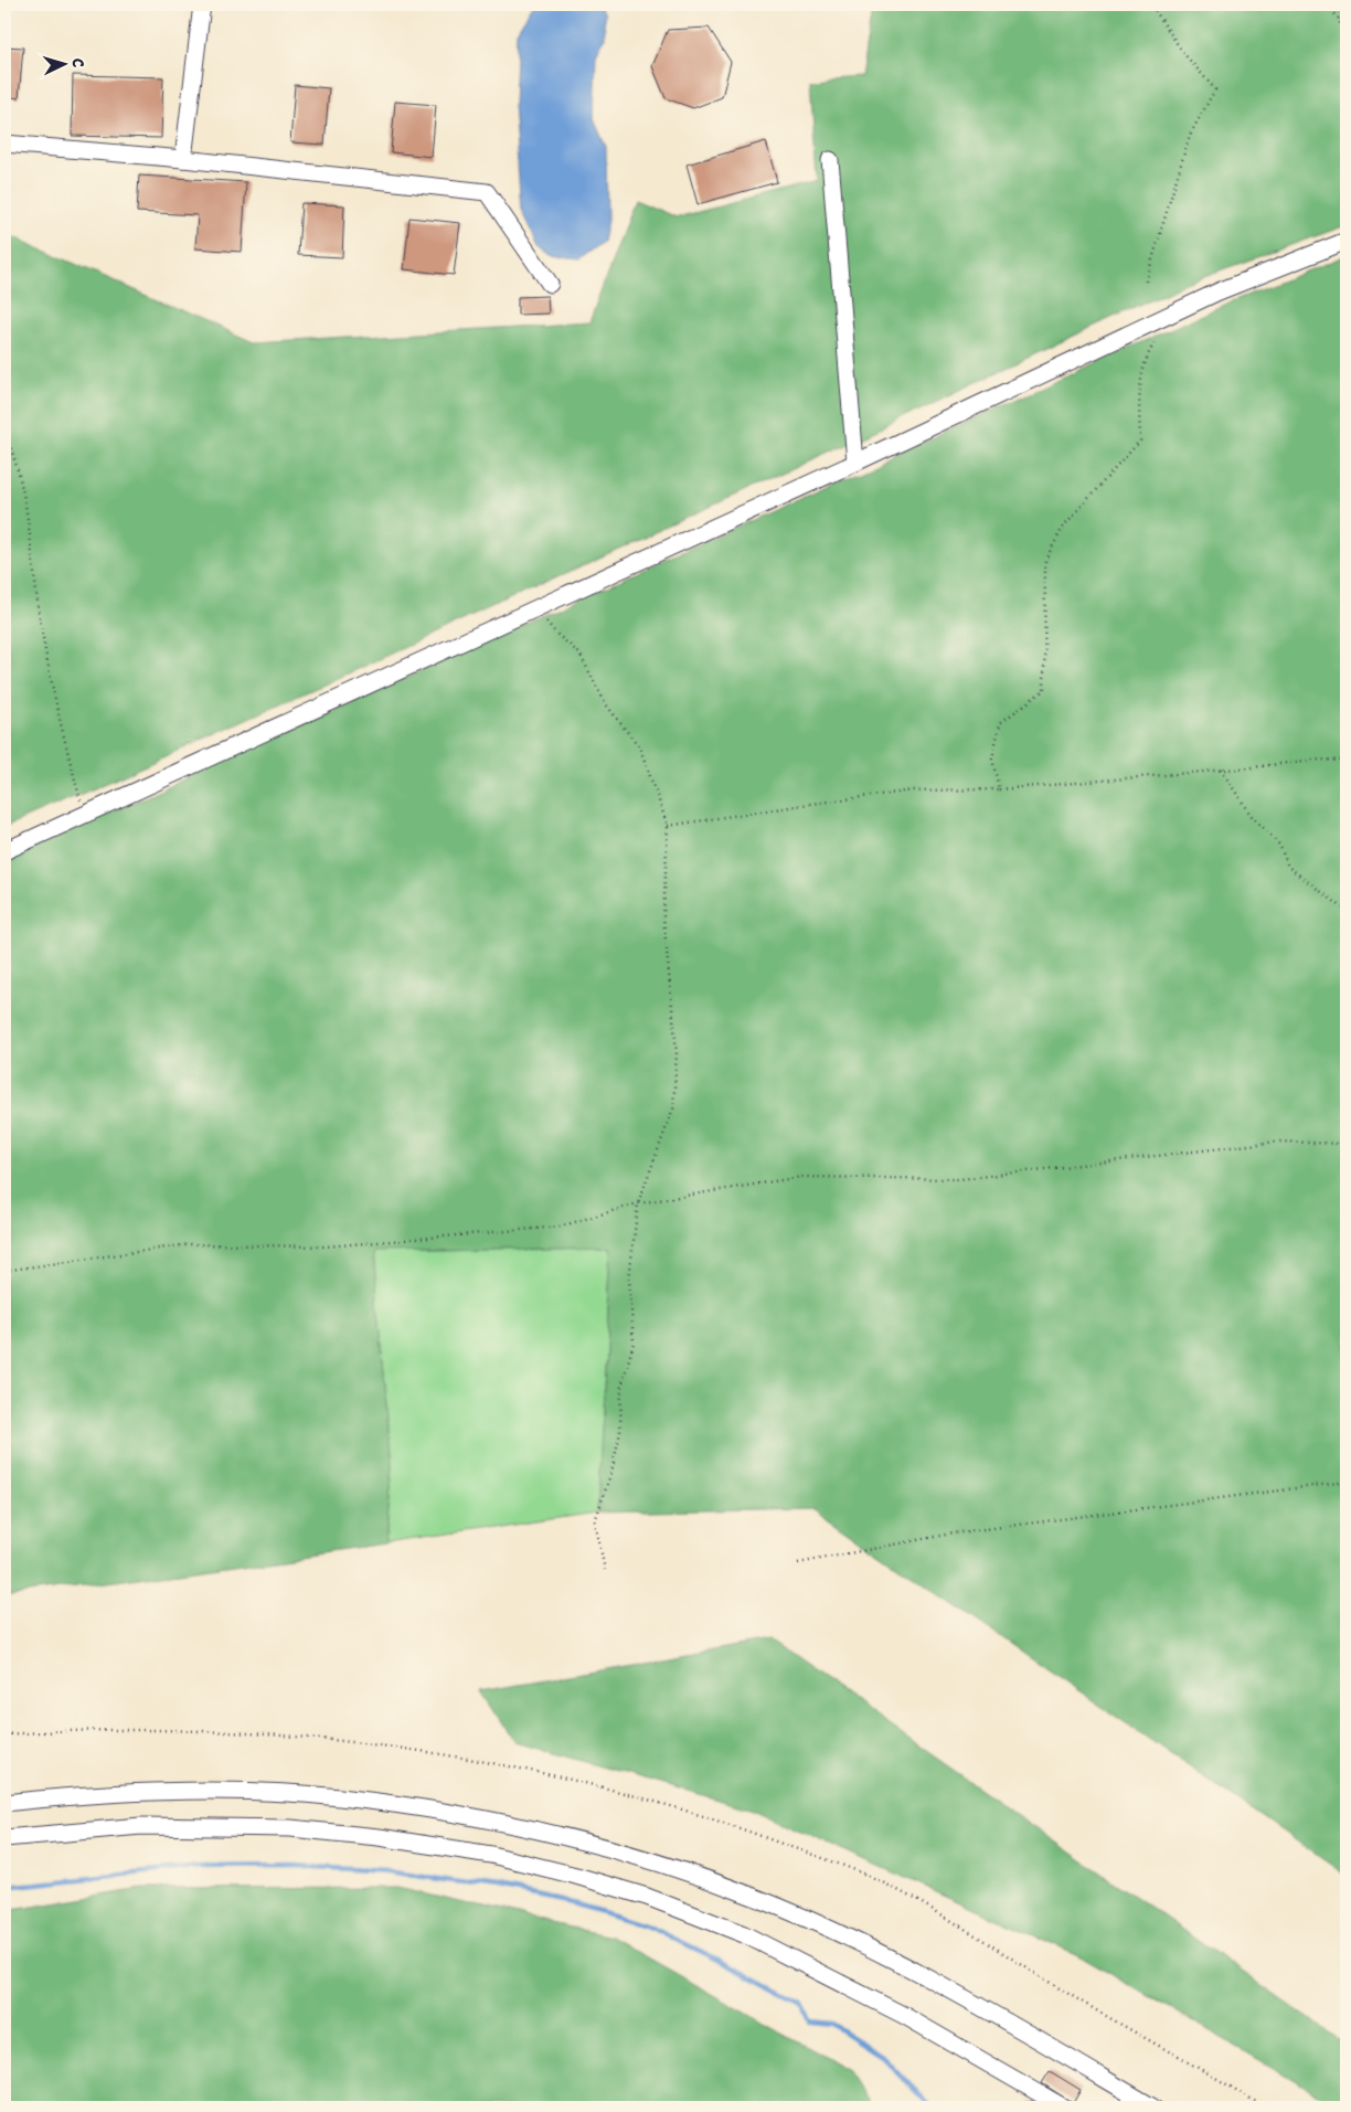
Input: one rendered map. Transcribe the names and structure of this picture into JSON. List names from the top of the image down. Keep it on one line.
{"north":"right"}
